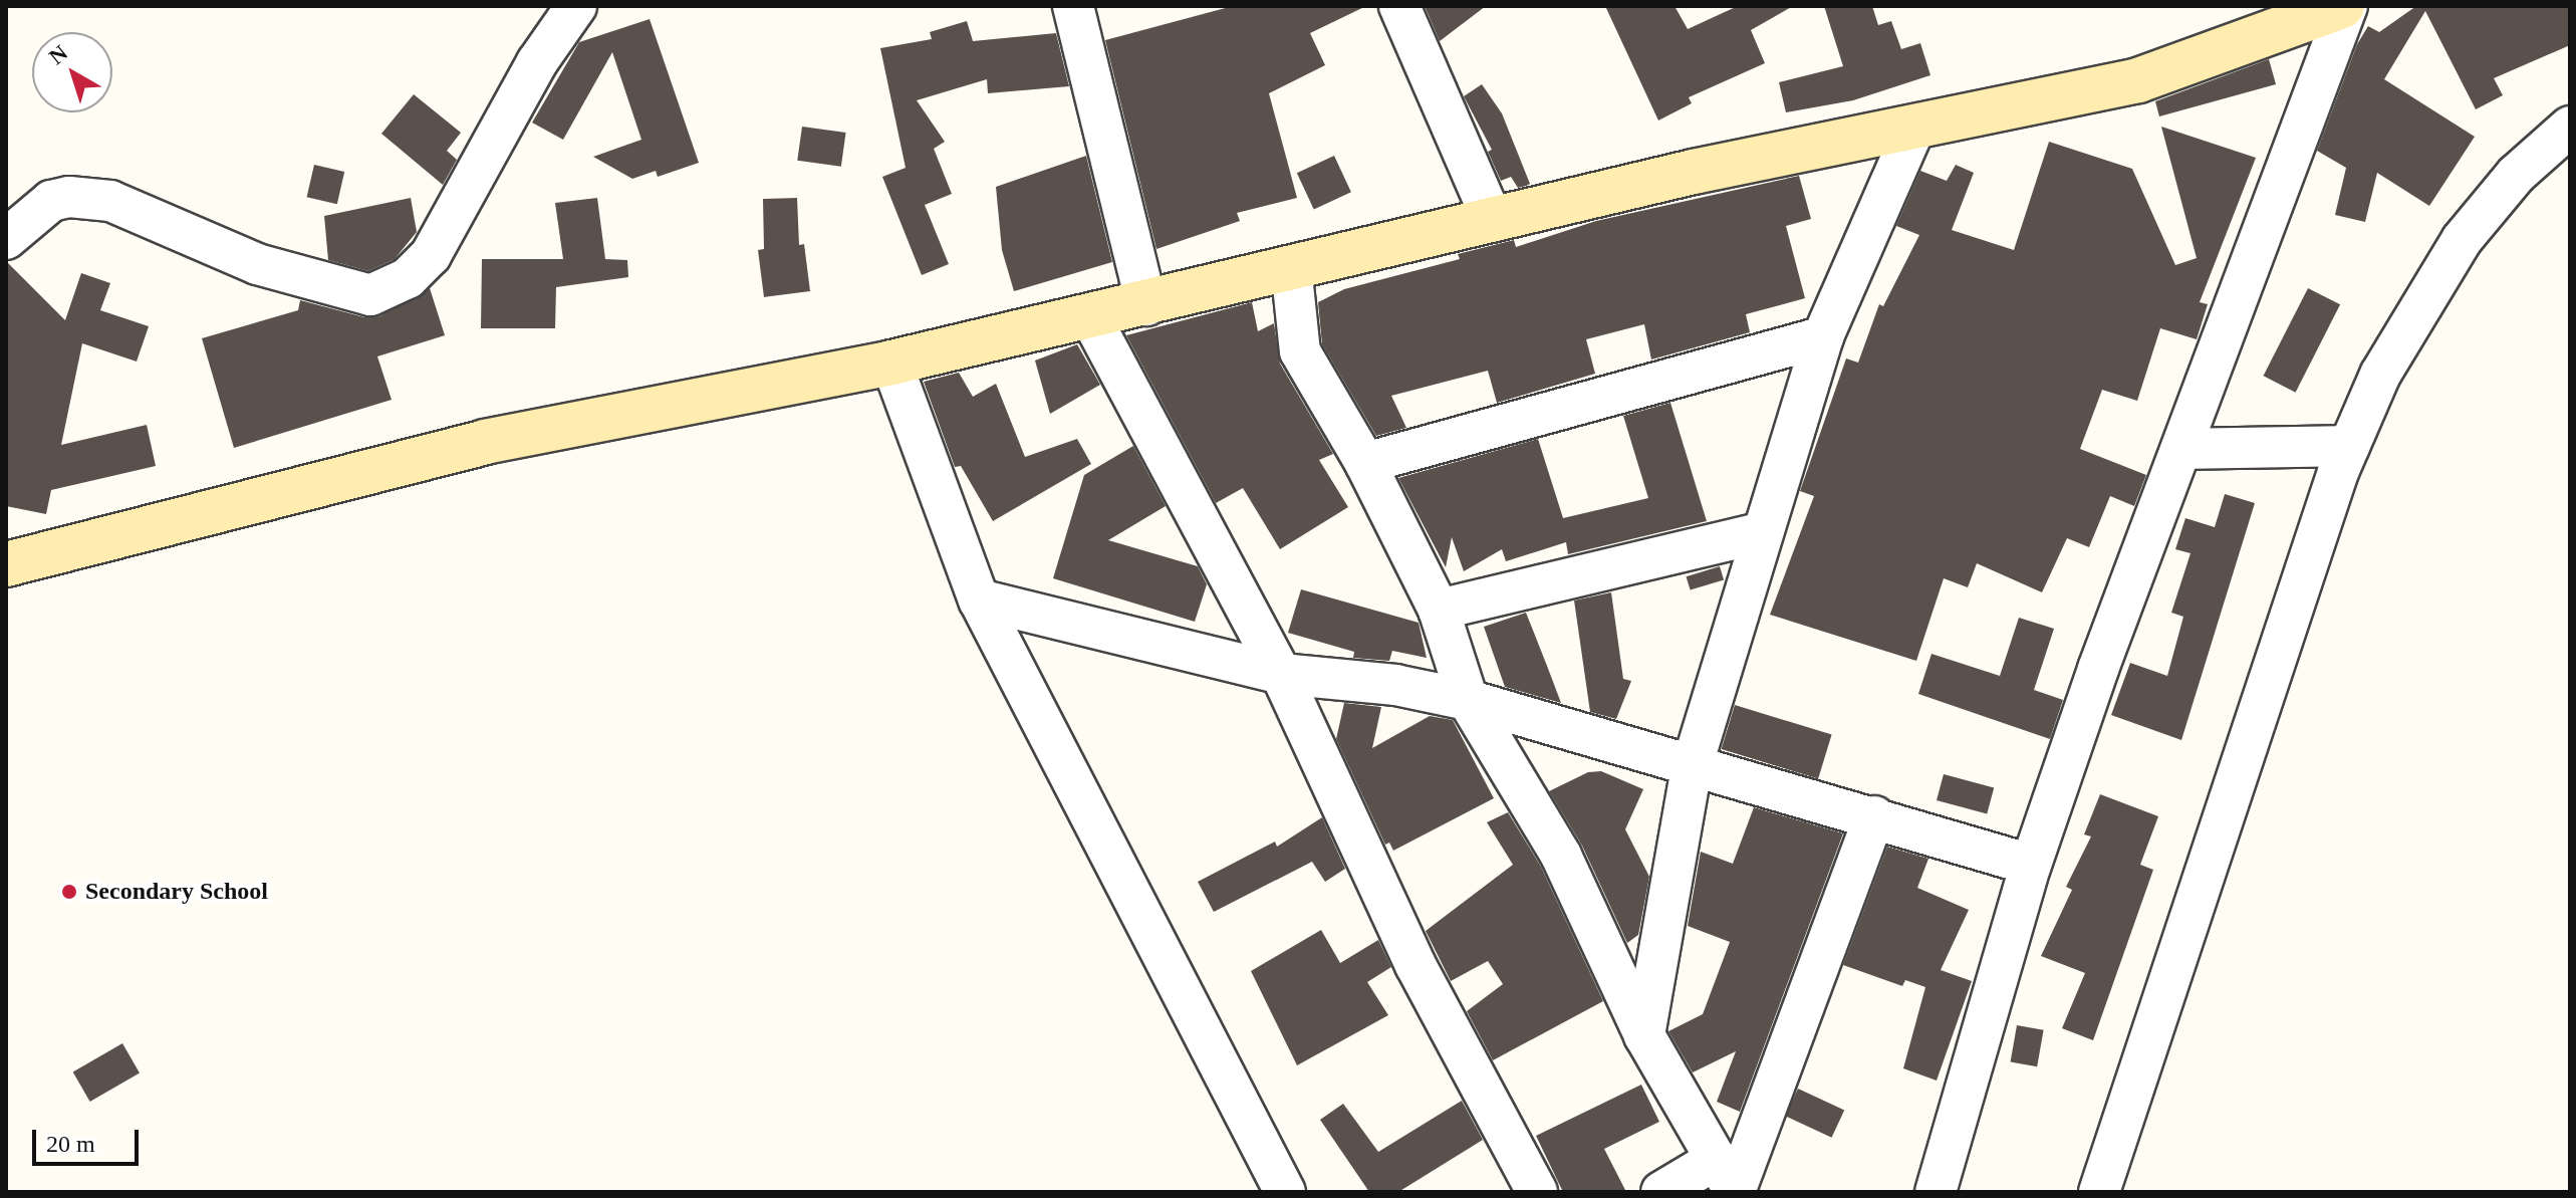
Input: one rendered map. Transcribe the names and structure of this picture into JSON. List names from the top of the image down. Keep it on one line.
{"places":["Secondary School"],"scale_bar":"20 m","north":"top left"}
